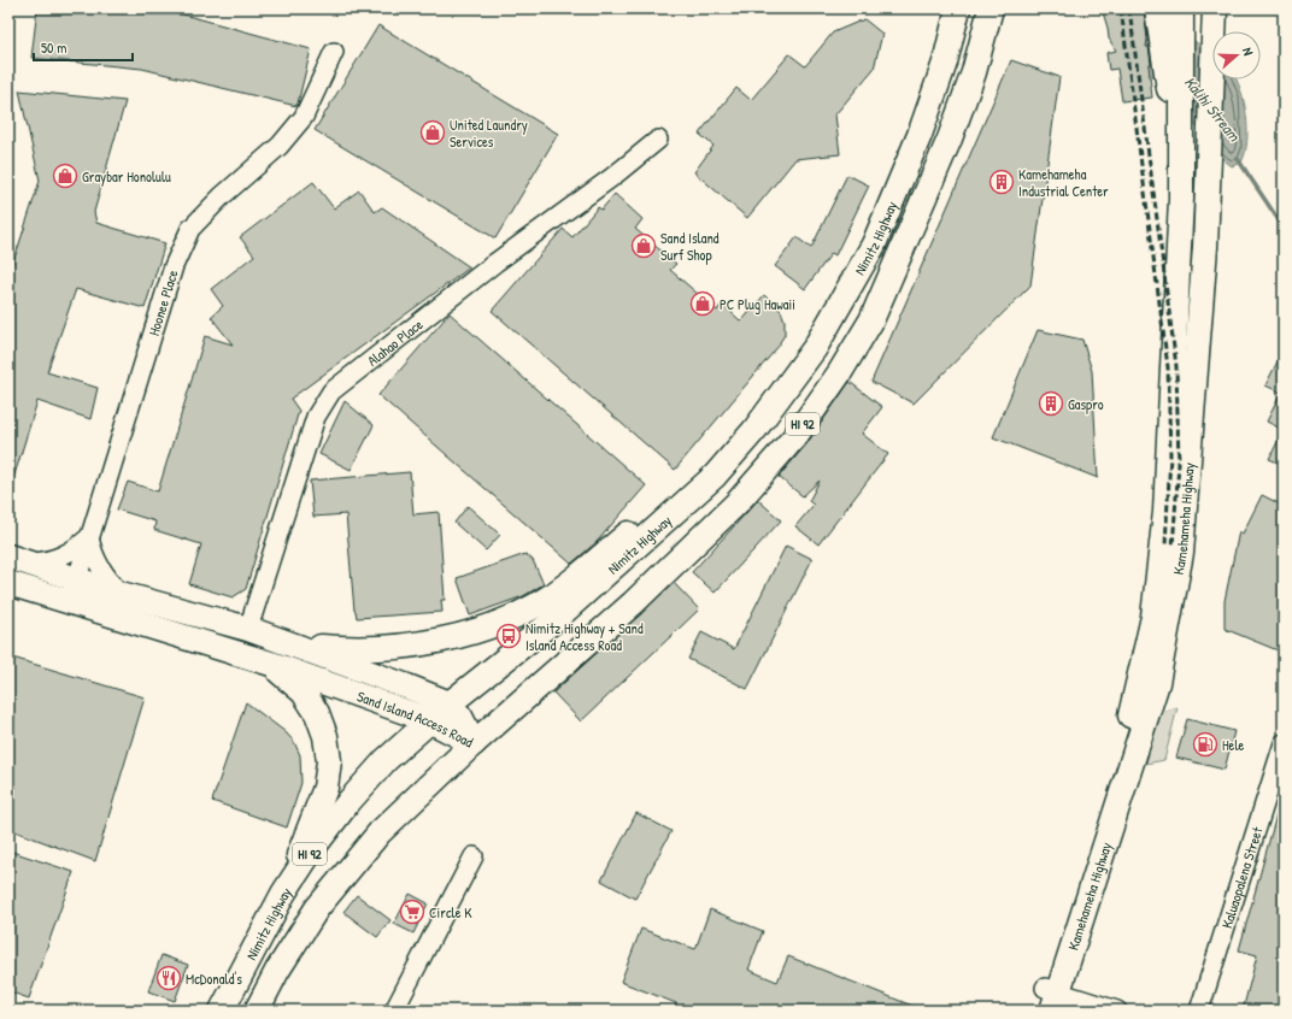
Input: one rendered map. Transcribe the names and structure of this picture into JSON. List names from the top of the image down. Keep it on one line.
{"streets":{"main road":["Nimitz Highway","HI 92","Kamehameha Highway","Sand Island Access Road"],"street":["Hoonee Place","Alahao Place","Kaluaopalena Street"]},"crossings":[["Nimitz Highway","Sand Island Access Road"],["Hoonee Place","Sand Island Access Road"],["Alahao Place","Sand Island Access Road"]],"water":["Kalihi Stream"],"places":{"shop":["United Laundry Services","Graybar Honolulu","Sand Island Surf Shop","PC Plug Hawaii"],"building":["Kamehameha Industrial Center","Gaspro"],"bus stop":["Nimitz Highway + Sand Island Access Road"],"fuel station":["Hele"],"supermarket":["Circle K"],"restaurant":["McDonald's"]},"scale_bar":"50 m","north":"right"}
